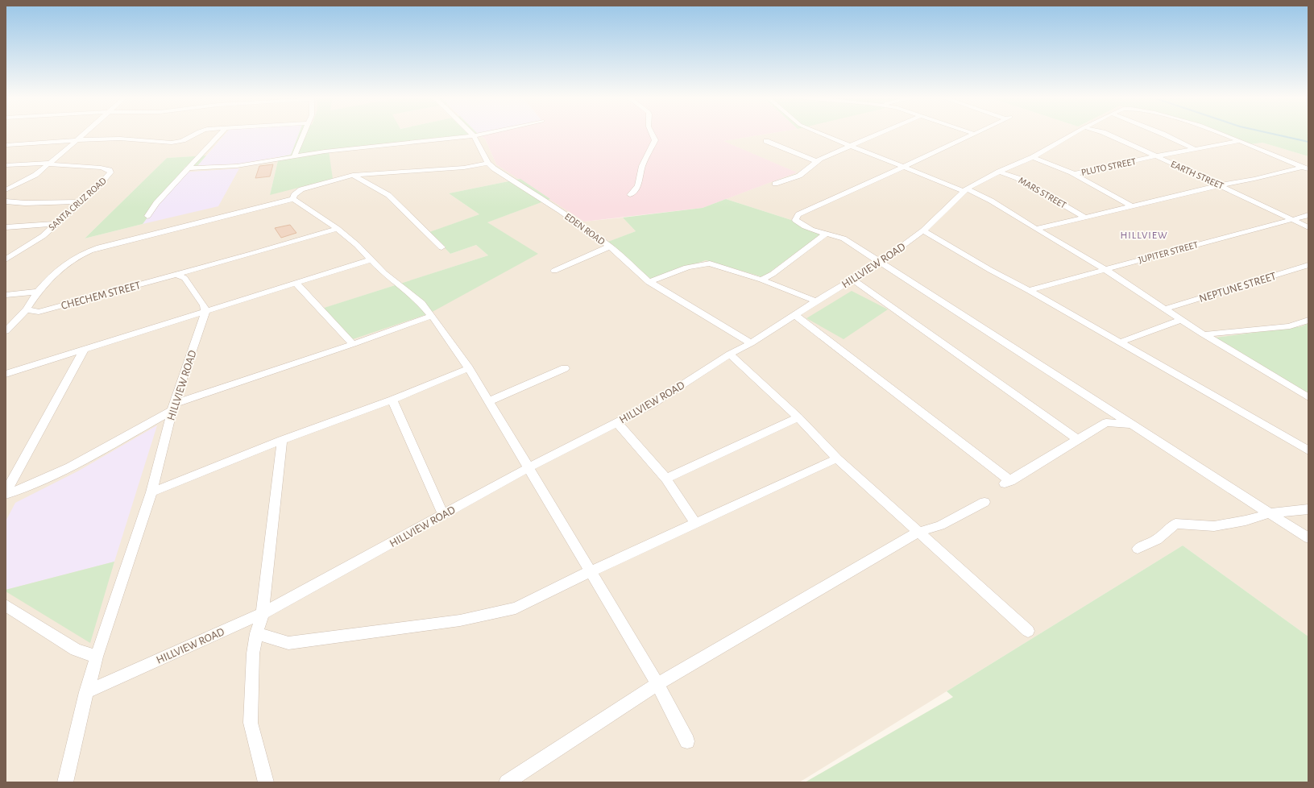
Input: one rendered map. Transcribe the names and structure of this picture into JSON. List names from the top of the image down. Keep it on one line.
{"streets":{"street":["PLUTO STREET","EARTH STREET","MARS STREET","SANTA CRUZ ROAD","EDEN ROAD","JUPITER STREET","HILLVIEW ROAD","NEPTUNE STREET","CHECHEM STREET"]},"crossings":[["PLUTO STREET","EARTH STREET"],["PLUTO STREET","HILLVIEW ROAD"],["EARTH STREET","JUPITER STREET"],["MARS STREET","HILLVIEW ROAD"],["EDEN ROAD","HILLVIEW ROAD"]],"districts":["HILLVIEW"]}
